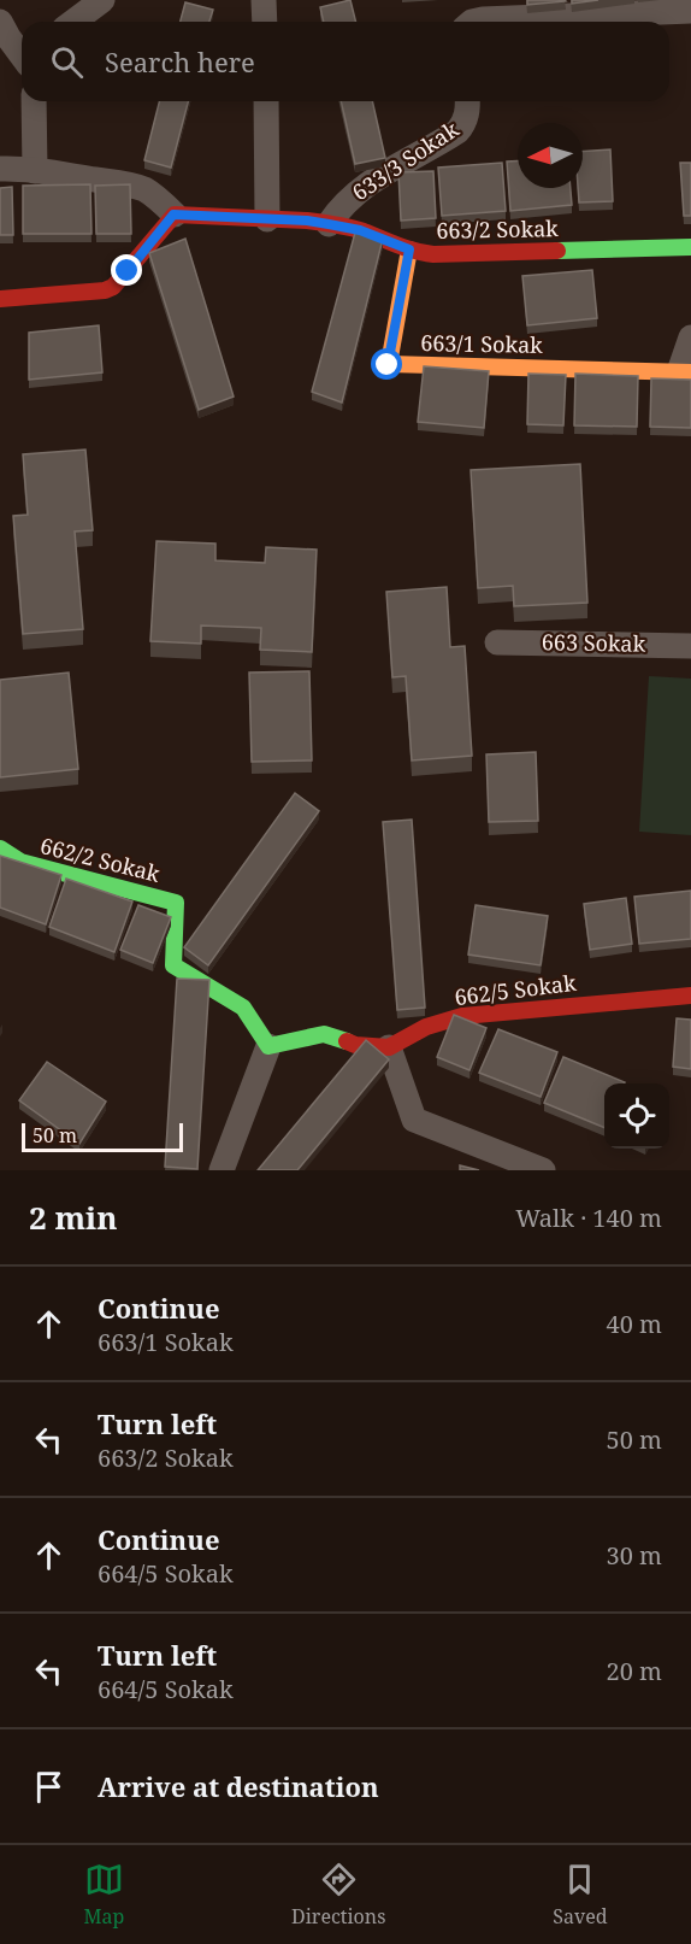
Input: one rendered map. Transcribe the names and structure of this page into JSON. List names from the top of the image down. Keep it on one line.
{"streets":{"street":["633/3 Sokak","663/2 Sokak","663/1 Sokak","663 Sokak","662/2 Sokak","662/5 Sokak"]},"crossings":[["633/3 Sokak","663/2 Sokak"],["663/2 Sokak","663/1 Sokak"]],"scale_bar":"50 m","north":"left","page":{"search":"Search here","scale":"50 m","heading":["2 min","Walk · 140 m"],"list":[["Continue","663/1 Sokak","40 m"],["Turn left","663/2 Sokak","50 m"],["Continue","664/5 Sokak","30 m"],["Turn left","664/5 Sokak","20 m"],"Arrive at destination"],"nav":["Map","Directions","Saved"]}}
